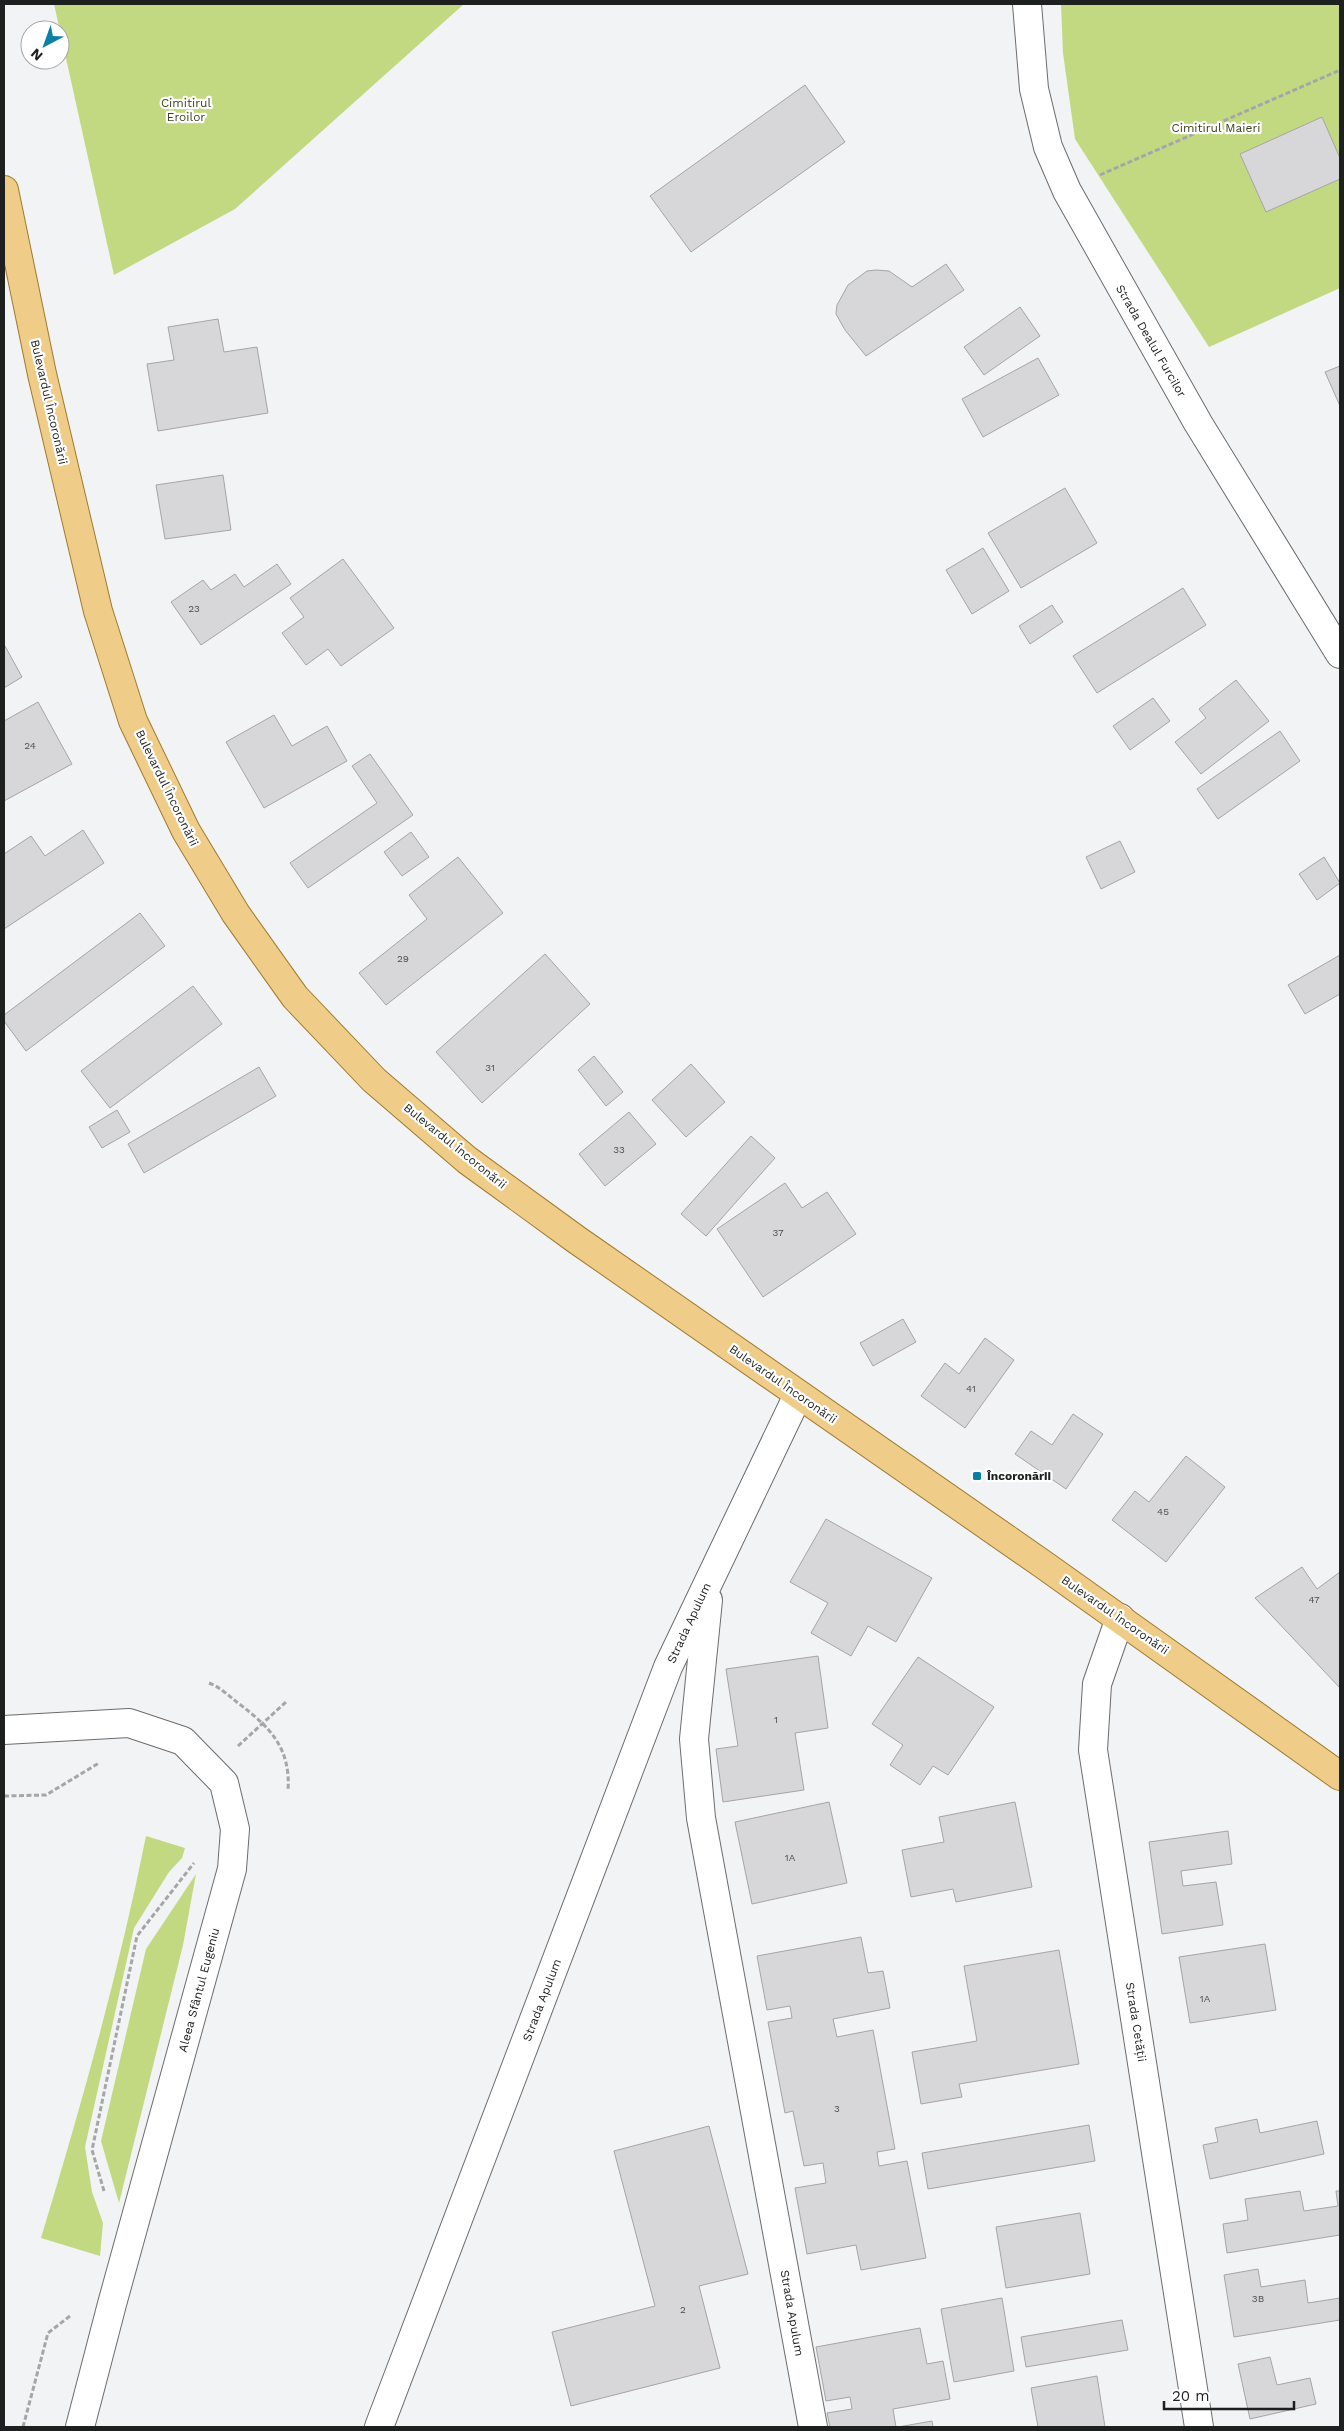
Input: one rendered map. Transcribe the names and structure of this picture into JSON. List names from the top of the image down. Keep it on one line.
{"streets":{"main road":["Bulevardul Încoronării"],"street":["Strada Dealul Furcilor","Strada Apulum","Aleea Sfântul Eugeniu","Strada Cetății"]},"crossings":[["Bulevardul Încoronării","Strada Apulum"],["Bulevardul Încoronării","Strada Cetății"]],"parks":["Cimitirul Eroilor","Cimitirul Maieri"],"places":{"transit":["Încoronării"]},"house_numbers":["23","24","29","31","33","37","41","45","47","1","1A","1A","3","3B","2"],"scale_bar":"20 m","north":"bottom left"}
